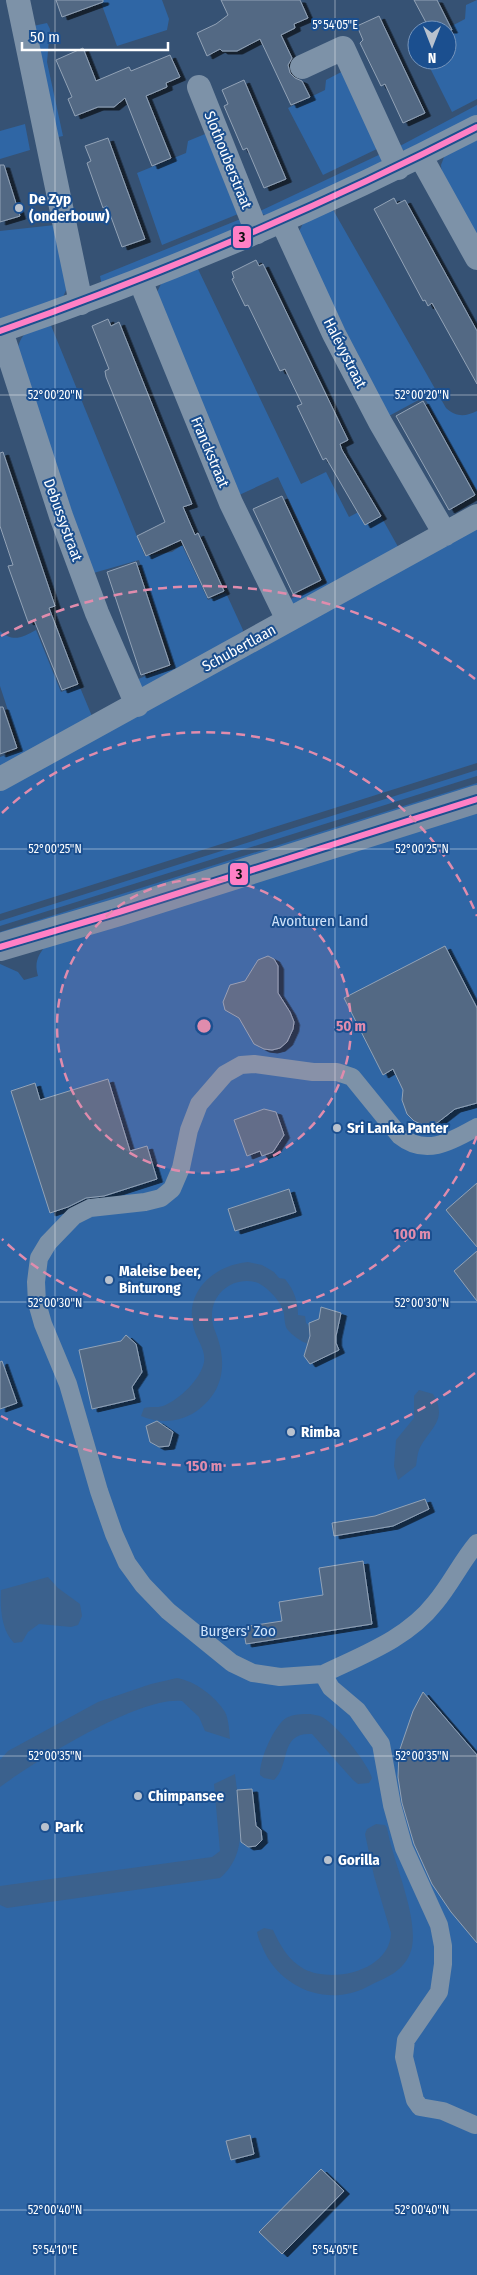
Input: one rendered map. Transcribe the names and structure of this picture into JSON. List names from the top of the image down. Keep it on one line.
{"streets":{"street":["Slothouberstraat","Halévystraat","Franckstraat","Debussystraat","Schubertlaan"]},"crossings":[["Halévystraat","Schubertlaan"],["Franckstraat","Schubertlaan"],["Debussystraat","Schubertlaan"]],"parks":["Avonturen Land","Burgers' Zoo"],"places":["De Zyp (onderbouw)","Sri Lanka Panter","Maleise beer, Binturong","Rimba","Chimpansee","Park","Gorilla"],"lines":["transit line 3"],"scale_bar":"50 m","north":"bottom","coordinates":["5°54'05\"E","52°00'20\"N","52°00'25\"N","52°00'30\"N","52°00'35\"N","52°00'40\"N","5°54'10\"E"],"rings":["50 m","100 m","150 m"]}
